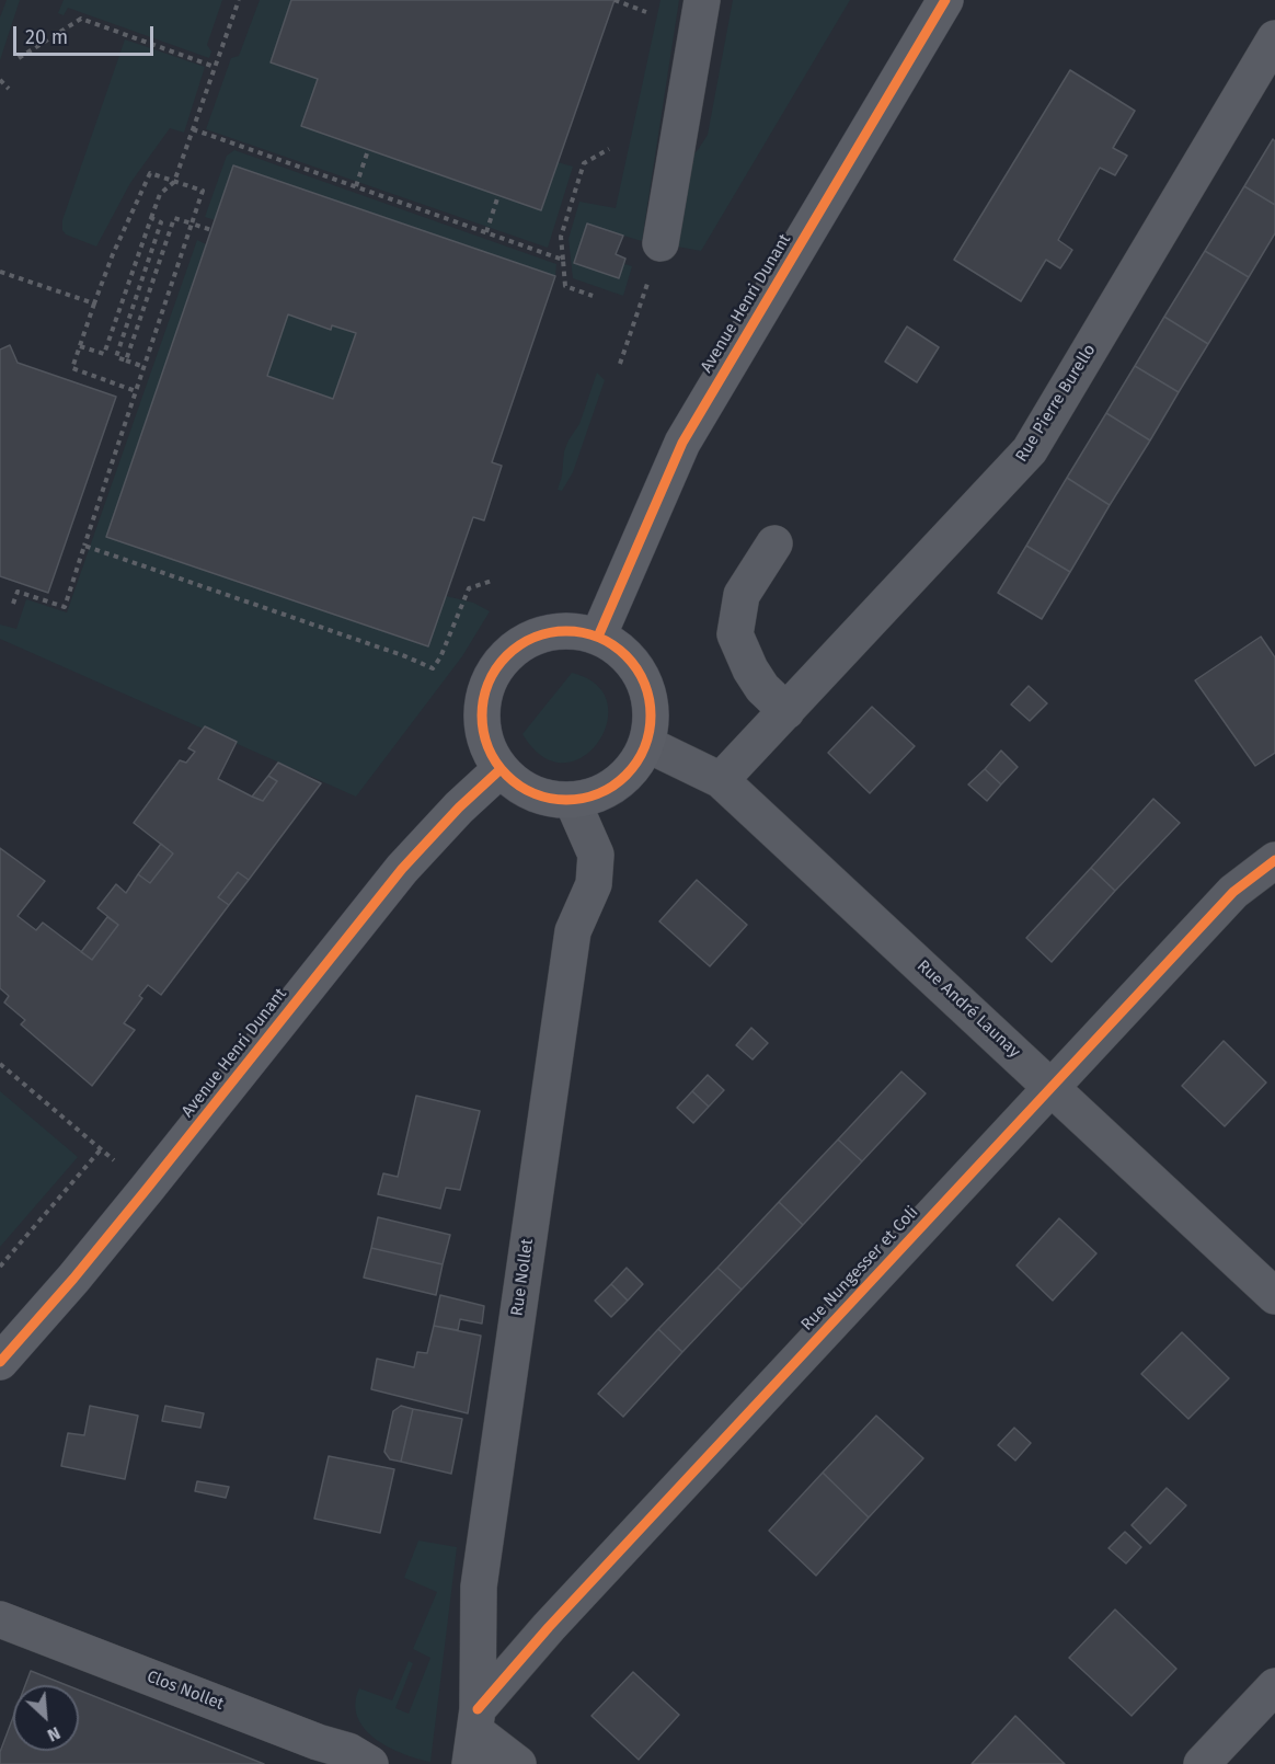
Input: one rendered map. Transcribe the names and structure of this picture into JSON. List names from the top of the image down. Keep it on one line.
{"streets":{"main road":["Avenue Henri Dunant"],"street":["Rue Pierre Burello","Rue André Launay","Rue Nungesser et Coli","Rue Nollet","Clos Nollet"]},"crossings":[["Avenue Henri Dunant","Rue André Launay"],["Avenue Henri Dunant","Rue Nollet"],["Rue Pierre Burello","Rue André Launay"],["Rue André Launay","Rue Nungesser et Coli"],["Rue André Launay","Rue Nollet"],["Rue Nungesser et Coli","Rue Nollet"]],"scale_bar":"20 m","north":"bottom right"}
